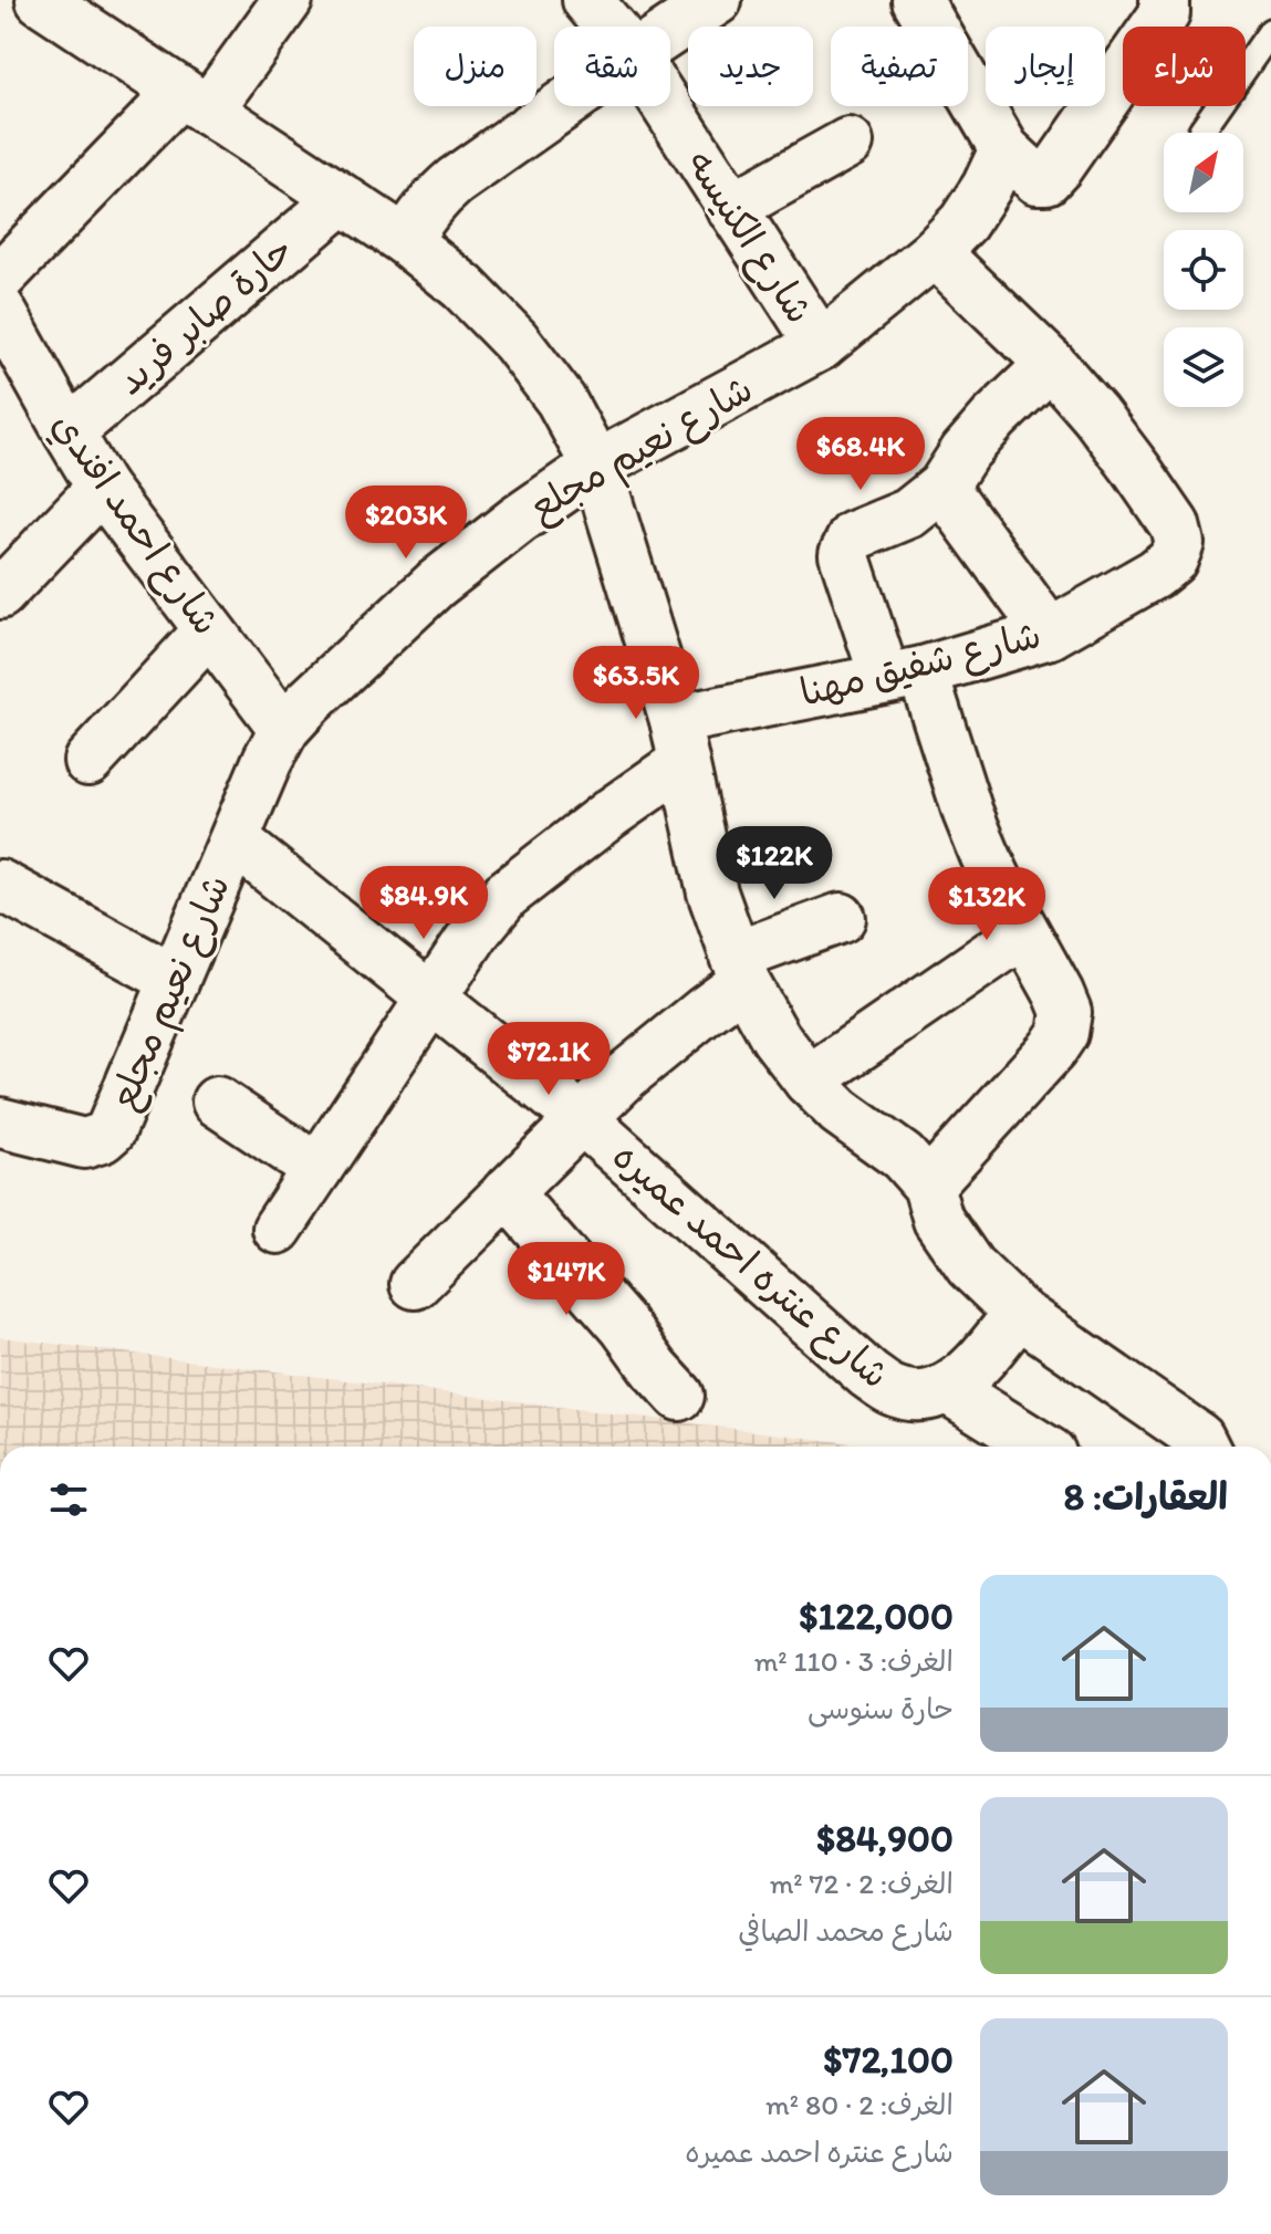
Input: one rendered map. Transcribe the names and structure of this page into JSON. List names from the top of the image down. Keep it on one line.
{"streets":{"street":["شارع الكنيسه","حارة صابر فريد","شارع نعيم مجلع","شارع احمد افندي","شارع شفيق مهنا","شارع عنتره احمد عميره"]},"crossings":[["شارع الكنيسه","شارع نعيم مجلع"],["حارة صابر فريد","شارع احمد افندي"],["شارع نعيم مجلع","شارع احمد افندي"],["شارع نعيم مجلع","شارع شفيق مهنا"],["شارع نعيم مجلع","شارع عنتره احمد عميره"]],"north":"top right","page":{"chip":["شراء","إيجار","تصفية","جديد","شقة","منزل"],"price":["$68.4K","$203K","$63.5K","$122K","$84.9K","$132K","$72.1K","$147K"],"heading":"العقارات: 8","list":[{"name":"$122,000","note":"الغرف: 3 · 110 m² · حارة سنوسى"},{"name":"$84,900","note":"الغرف: 2 · 72 m² · شارع محمد الصافي"},{"name":"$72,100","note":"الغرف: 2 · 80 m² · شارع عنتره احمد عميره"}]}}
